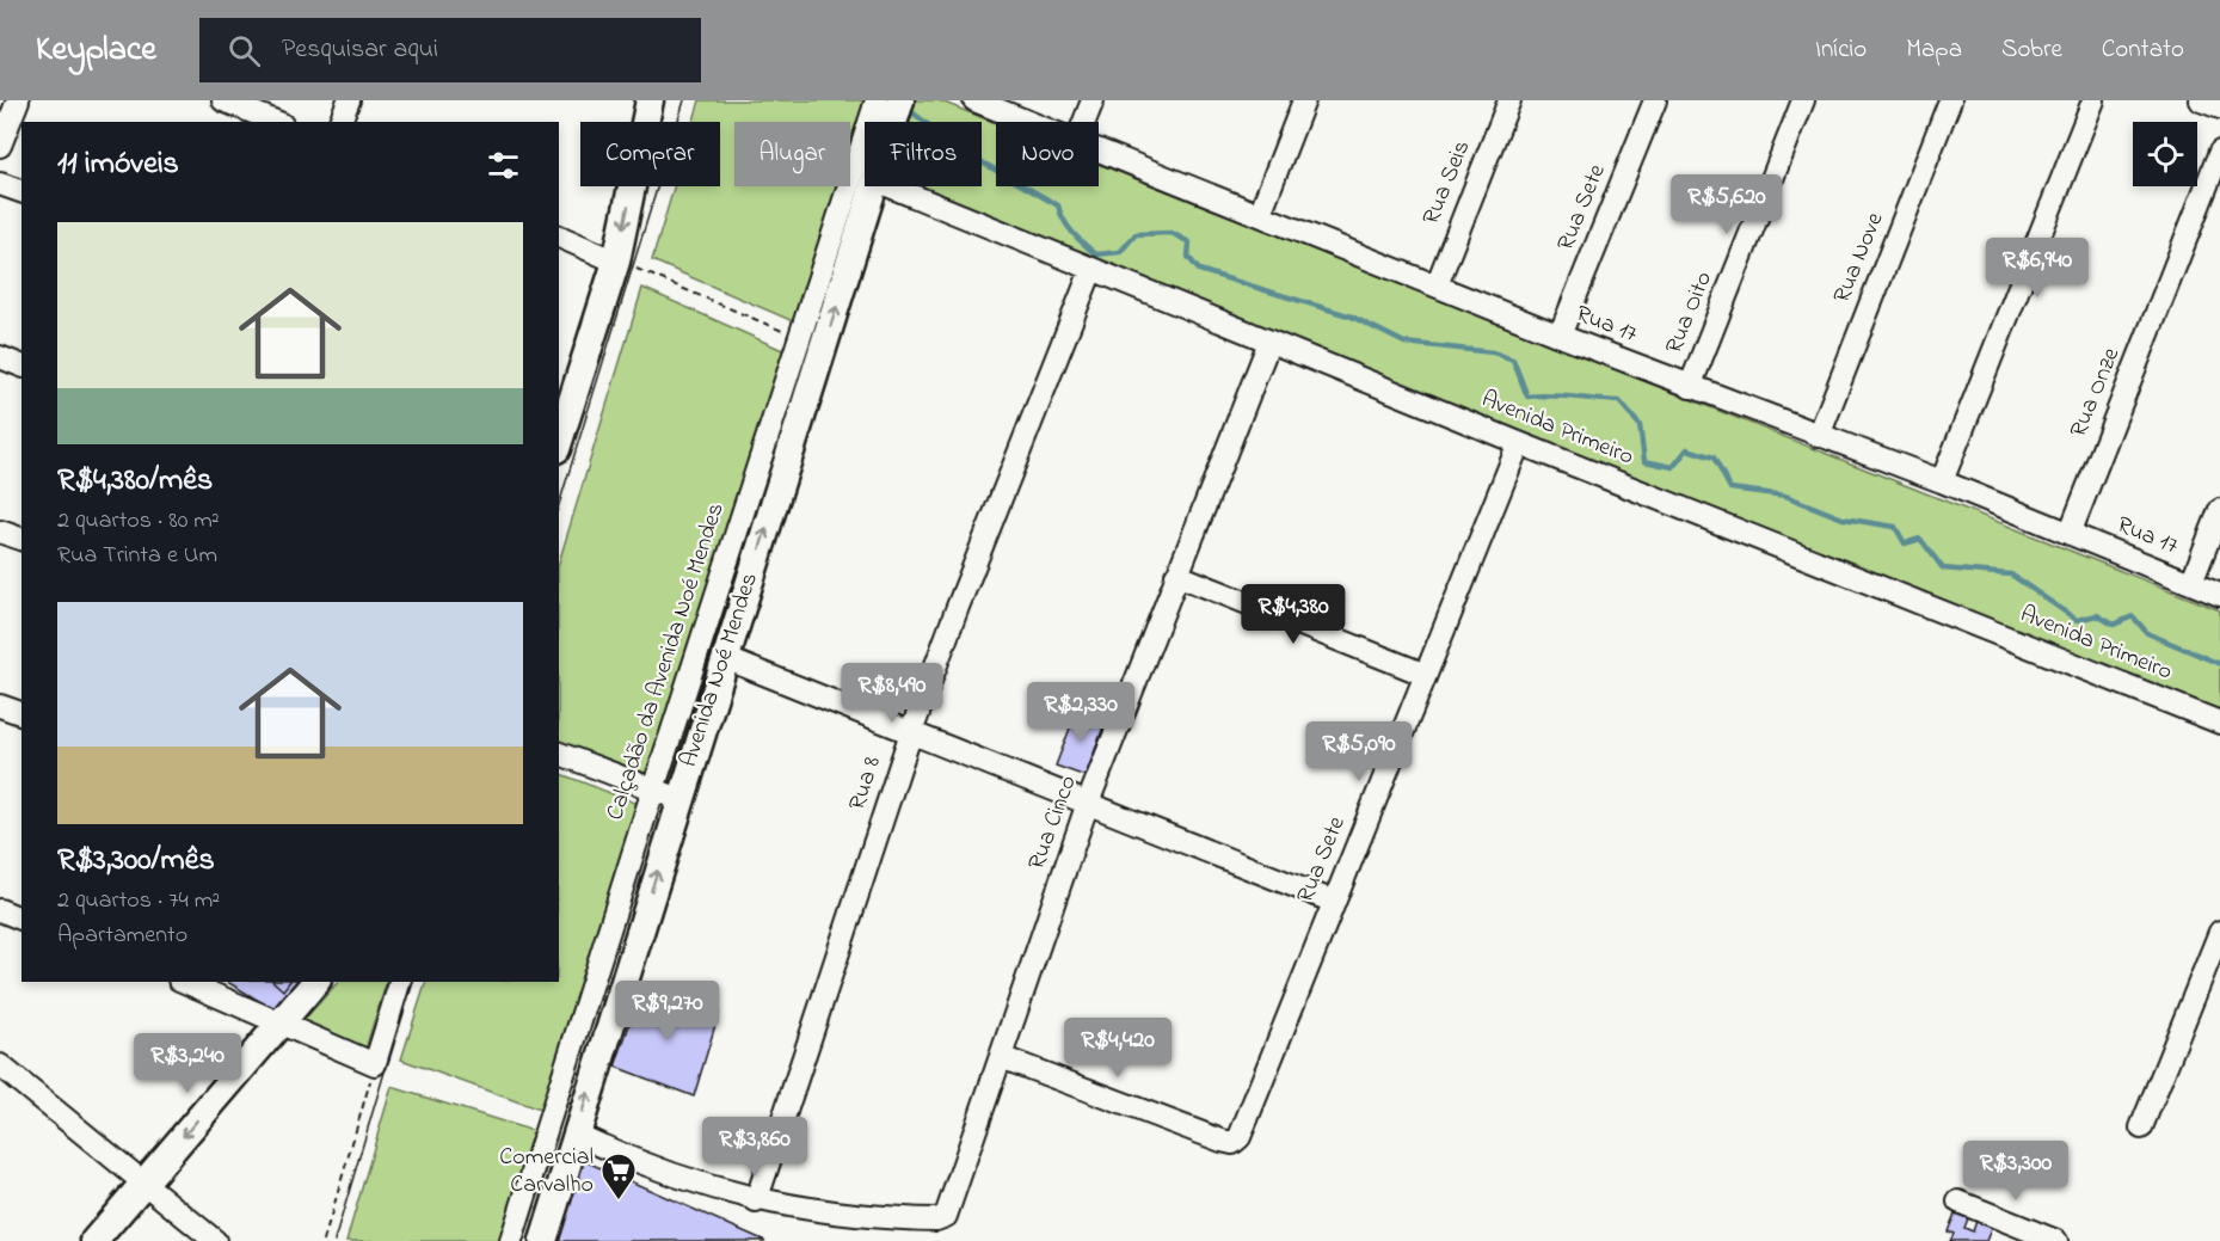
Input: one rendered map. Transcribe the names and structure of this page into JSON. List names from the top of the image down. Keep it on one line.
{"streets":{"main road":["Avenida Noé Mendes"],"street":["Rua Seis","Rua Sete","Rua Nove","Rua Oito","Rua 17","Rua Onze","Avenida Primeiro","Calçadão da Avenida Noé Mendes","Rua 8","Rua Cinco"]},"crossings":[["Rua Seis","Rua 17"],["Rua Sete","Rua 17"],["Rua Sete","Avenida Primeiro"],["Rua Sete","Rua Cinco"],["Rua Nove","Rua 17"],["Rua Oito","Rua 17"],["Rua 17","Rua Onze"],["Avenida Primeiro","Rua 8"],["Avenida Primeiro","Rua Cinco"],["Rua 8","Rua Cinco"]],"places":{"supermarket":["Comercial Carvalho"]},"page":{"header":"Keyplace","search":"Pesquisar aqui","nav":["Início","Mapa","Sobre","Contato"],"chip":["Comprar","Alugar","Filtros","Novo"],"heading":"11 imóveis","price":["R$5,620","R$6,940","R$4,380","R$8,490","R$2,330","R$5,090","R$9,270","R$4,420","R$3,240","R$3,860","R$3,300"],"list":[{"name":"R$4,380/mês","note":"2 quartos · 80 m² · Rua Trinta e Um"},{"name":"R$3,300/mês","note":"2 quartos · 74 m² · Apartamento"}]}}
